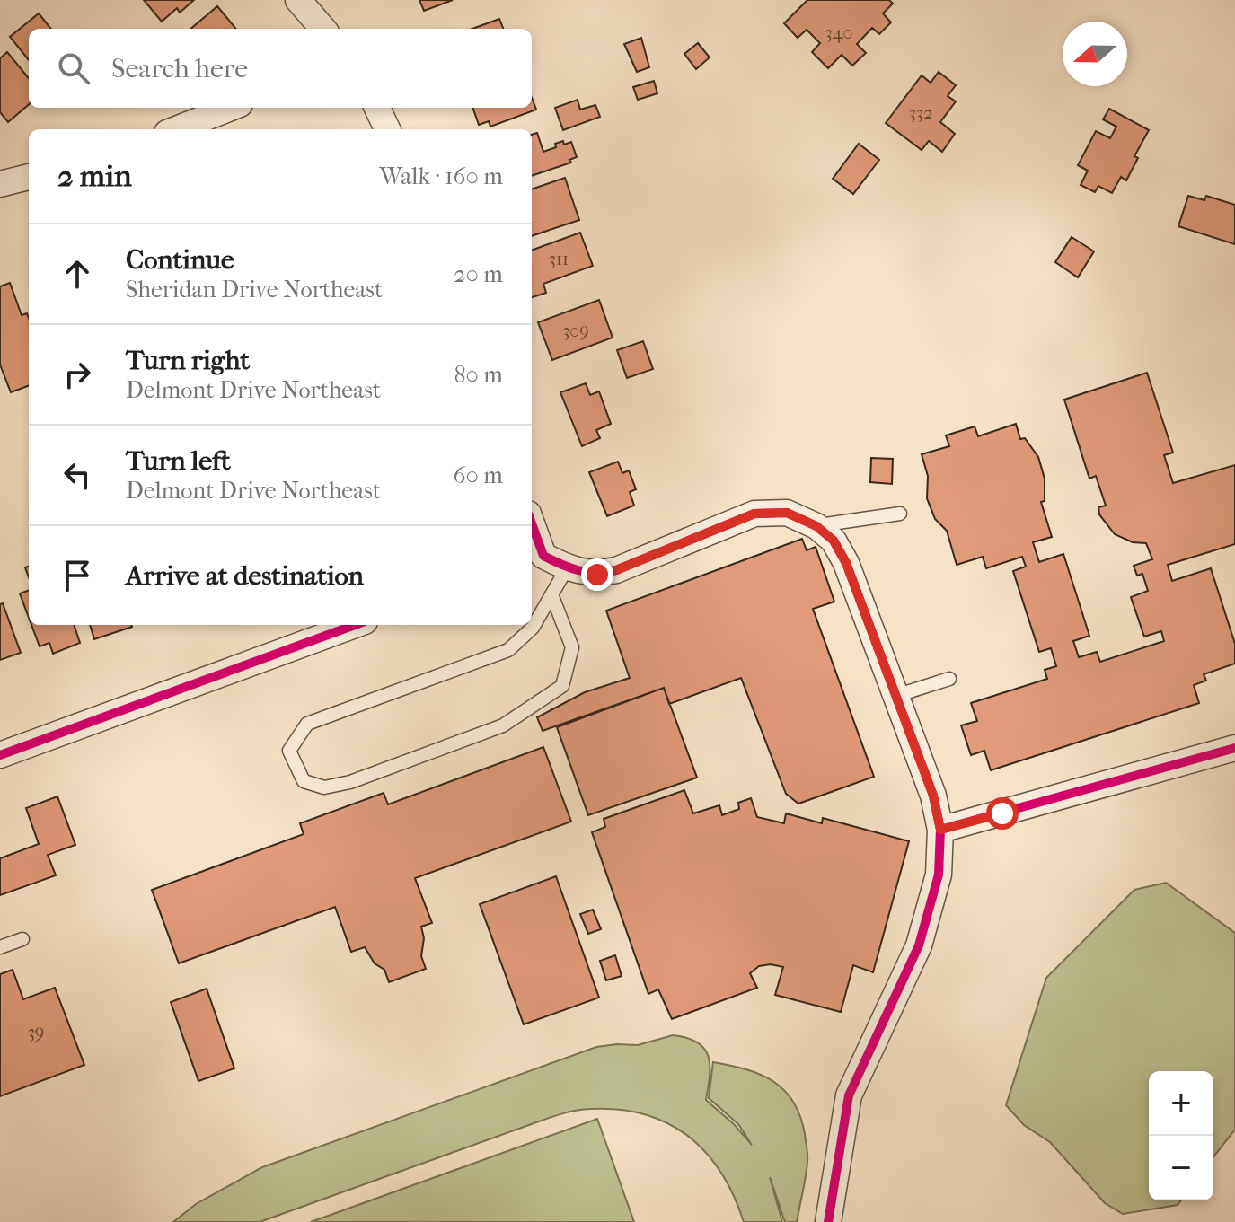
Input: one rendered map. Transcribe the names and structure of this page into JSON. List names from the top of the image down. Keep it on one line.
{"house_numbers":["340","332","311","309","39"],"north":"left","page":{"search":"Search here","heading":["2 min","Walk · 160 m"],"list":[["Continue","Sheridan Drive Northeast","20 m"],["Turn right","Delmont Drive Northeast","80 m"],["Turn left","Delmont Drive Northeast","60 m"],"Arrive at destination"],"map_buttons":["+","−"]}}
